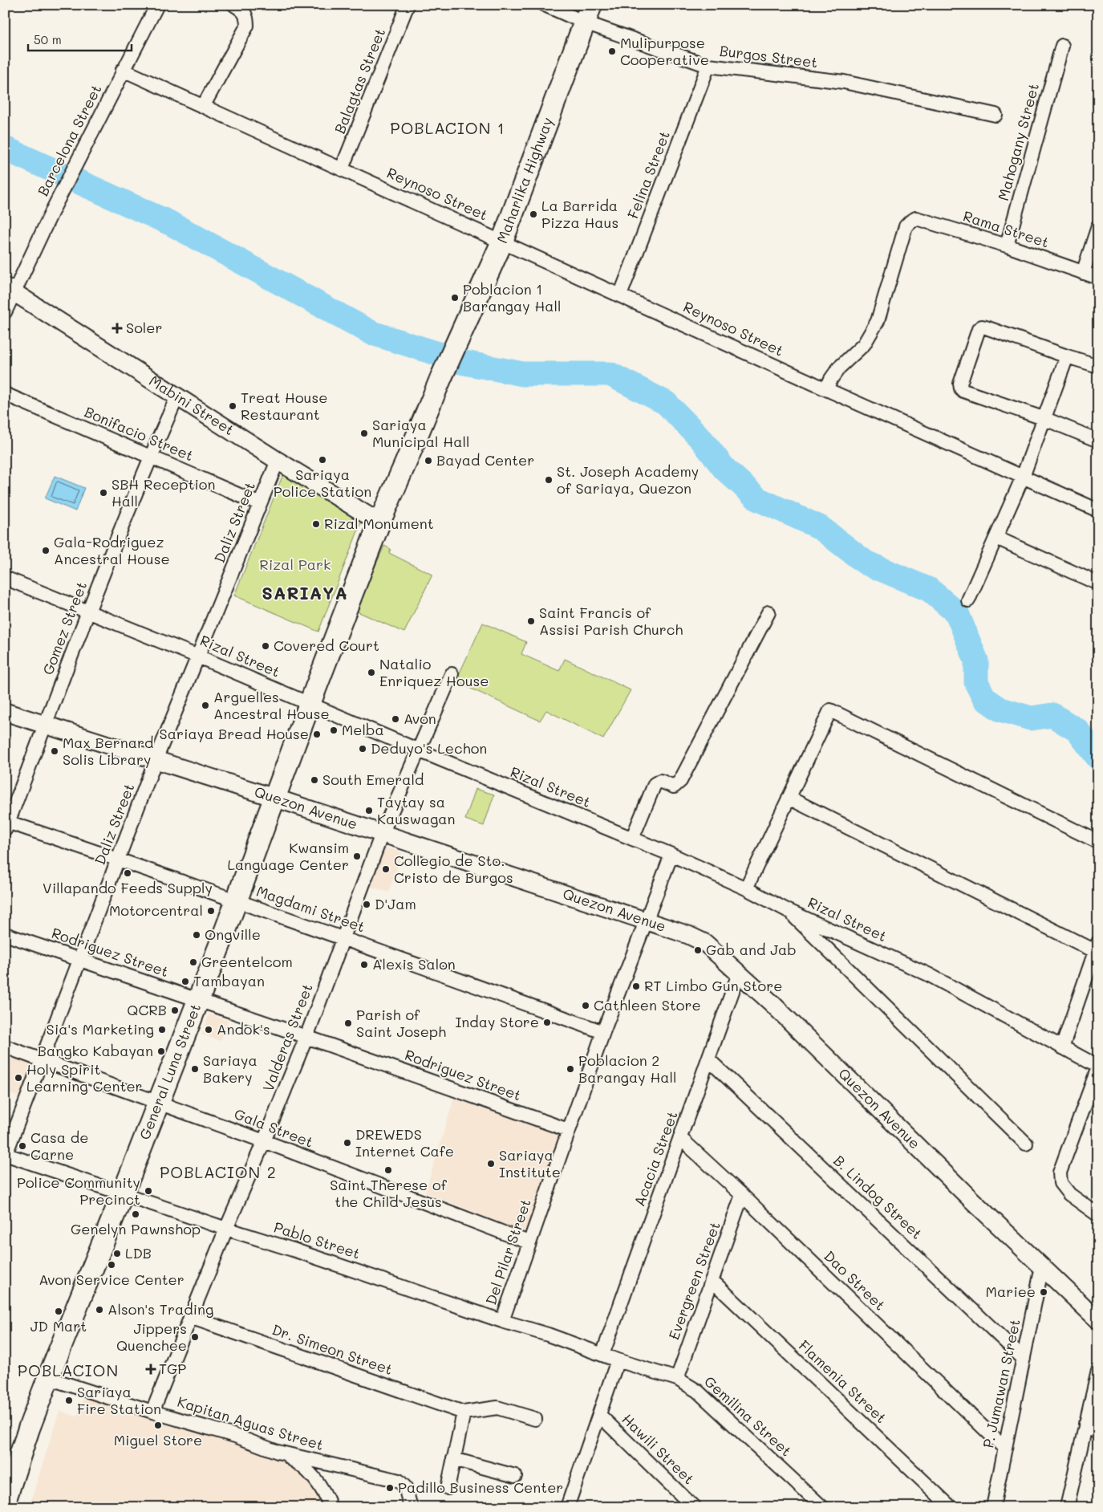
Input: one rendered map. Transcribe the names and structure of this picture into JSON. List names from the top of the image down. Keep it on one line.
{"streets":{"main road":["Maharlika Highway","General Luna Street"],"street":["Burgos Street","Balagtas Street","Barcelona Street","Mahogany Street","Felina Street","Reynoso Street","Rama Street","Mabini Street","Bonifacio Street","Daliz Street","Gomez Street","Rizal Street","Quezon Avenue","Magdami Street","Rodriguez Street","Valderas Street","Gala Street","Acacia Street","B. Lindog Street","Pablo Street","Del Pilar Street","Evergreen Street","Dao Street","Dr. Simeon Street","Flamenia Street","P. Jumawan Street","Gemilina Street","Kapitan Aguas Street","Hawili Street"]},"crossings":[["Burgos Street","Felina Street"],["Burgos Street","Maharlika Highway"],["Balagtas Street","Reynoso Street"],["Barcelona Street","Reynoso Street"],["Barcelona Street","Mabini Street"],["Mahogany Street","Rama Street"],["Felina Street","Reynoso Street"],["Maharlika Highway","Reynoso Street"],["Maharlika Highway","General Luna Street"],["Reynoso Street","Rama Street"],["Mabini Street","Daliz Street"],["Mabini Street","Gomez Street"],["Mabini Street","General Luna Street"],["Bonifacio Street","Daliz Street"],["Bonifacio Street","Gomez Street"],["Daliz Street","Rizal Street"],["Daliz Street","Quezon Avenue"],["Daliz Street","Magdami Street"],["Daliz Street","Rodriguez Street"],["Daliz Street","Gala Street"],["Daliz Street","Pablo Street"],["Gomez Street","Rizal Street"],["Gomez Street","Quezon Avenue"],["Gomez Street","Magdami Street"],["Rizal Street","Valderas Street"],["Rizal Street","General Luna Street"],["Rizal Street","Del Pilar Street"],["Quezon Avenue","Valderas Street"],["Quezon Avenue","General Luna Street"],["Quezon Avenue","Acacia Street"],["Quezon Avenue","Del Pilar Street"],["Quezon Avenue","P. Jumawan Street"],["Magdami Street","Valderas Street"],["Magdami Street","General Luna Street"],["Magdami Street","Del Pilar Street"],["Rodriguez Street","Valderas Street"],["Rodriguez Street","General Luna Street"],["Rodriguez Street","Del Pilar Street"],["Valderas Street","Gala Street"],["Valderas Street","Pablo Street"],["Valderas Street","Dr. Simeon Street"],["Valderas Street","Kapitan Aguas Street"],["General Luna Street","Gala Street"],["General Luna Street","Pablo Street"],["General Luna Street","Kapitan Aguas Street"],["Gala Street","Del Pilar Street"],["Acacia Street","B. Lindog Street"],["Acacia Street","Pablo Street"],["Acacia Street","Dao Street"],["B. Lindog Street","P. Jumawan Street"],["Pablo Street","Del Pilar Street"],["Pablo Street","Gemilina Street"],["Evergreen Street","Dao Street"],["Evergreen Street","Flamenia Street"],["Evergreen Street","Gemilina Street"],["Dao Street","P. Jumawan Street"]],"districts":["POBLACION 1","SARIAYA","POBLACION 2","POBLACION"],"parks":["Rizal Park"],"places":{"other":["Mulipurpose Cooperative","La Barrida Pizza Haus","Poblacion 1 Barangay Hall","Treat House Restaurant","Sariaya Municipal Hall","Sariaya Police Station","Bayad Center","St. Joseph Academy of Sariaya, Quezon","SBH Reception Hall","Rizal Monument","Gala-Rodriguez Ancestral House","Saint Francis of Assisi Parish Church","Covered Court","Natalio Enriquez House","Arguelles Ancestral House","Avon","Melba","Sariaya Bread House","Deduyo's Lechon","Max Bernard Solis Library","South Emerald","Taytay sa Kauswagan","Kwansim Language Center","Collegio de Sto. Cristo de Burgos","Villapando Feeds Supply","D'Jam","Motorcentral","Ongville","Gab and Jab","Greentelcom","Alexis Salon","Tambayan","RT Limbo Gun Store","Cathleen Store","QCRB","Inday Store","Parish of Saint Joseph","Sia's Marketing","Andok's","Bangko Kabayan","Sariaya Bakery","Poblacion 2 Barangay Hall","Holy Spirit Learning Center","DREWEDS Internet Cafe","Casa de Carne","Sariaya Institute","Saint Therese of the Child Jesus","Police Community Precinct","Genelyn Pawnshop","LDB","Avon Service Center","Mariee","Alson's Trading","JD Mart","Jippers Quenchee","Sariaya Fire Station","Miguel Store","Padillo Business Center"],"health":["Soler","TGP"]},"scale_bar":"50 m"}
